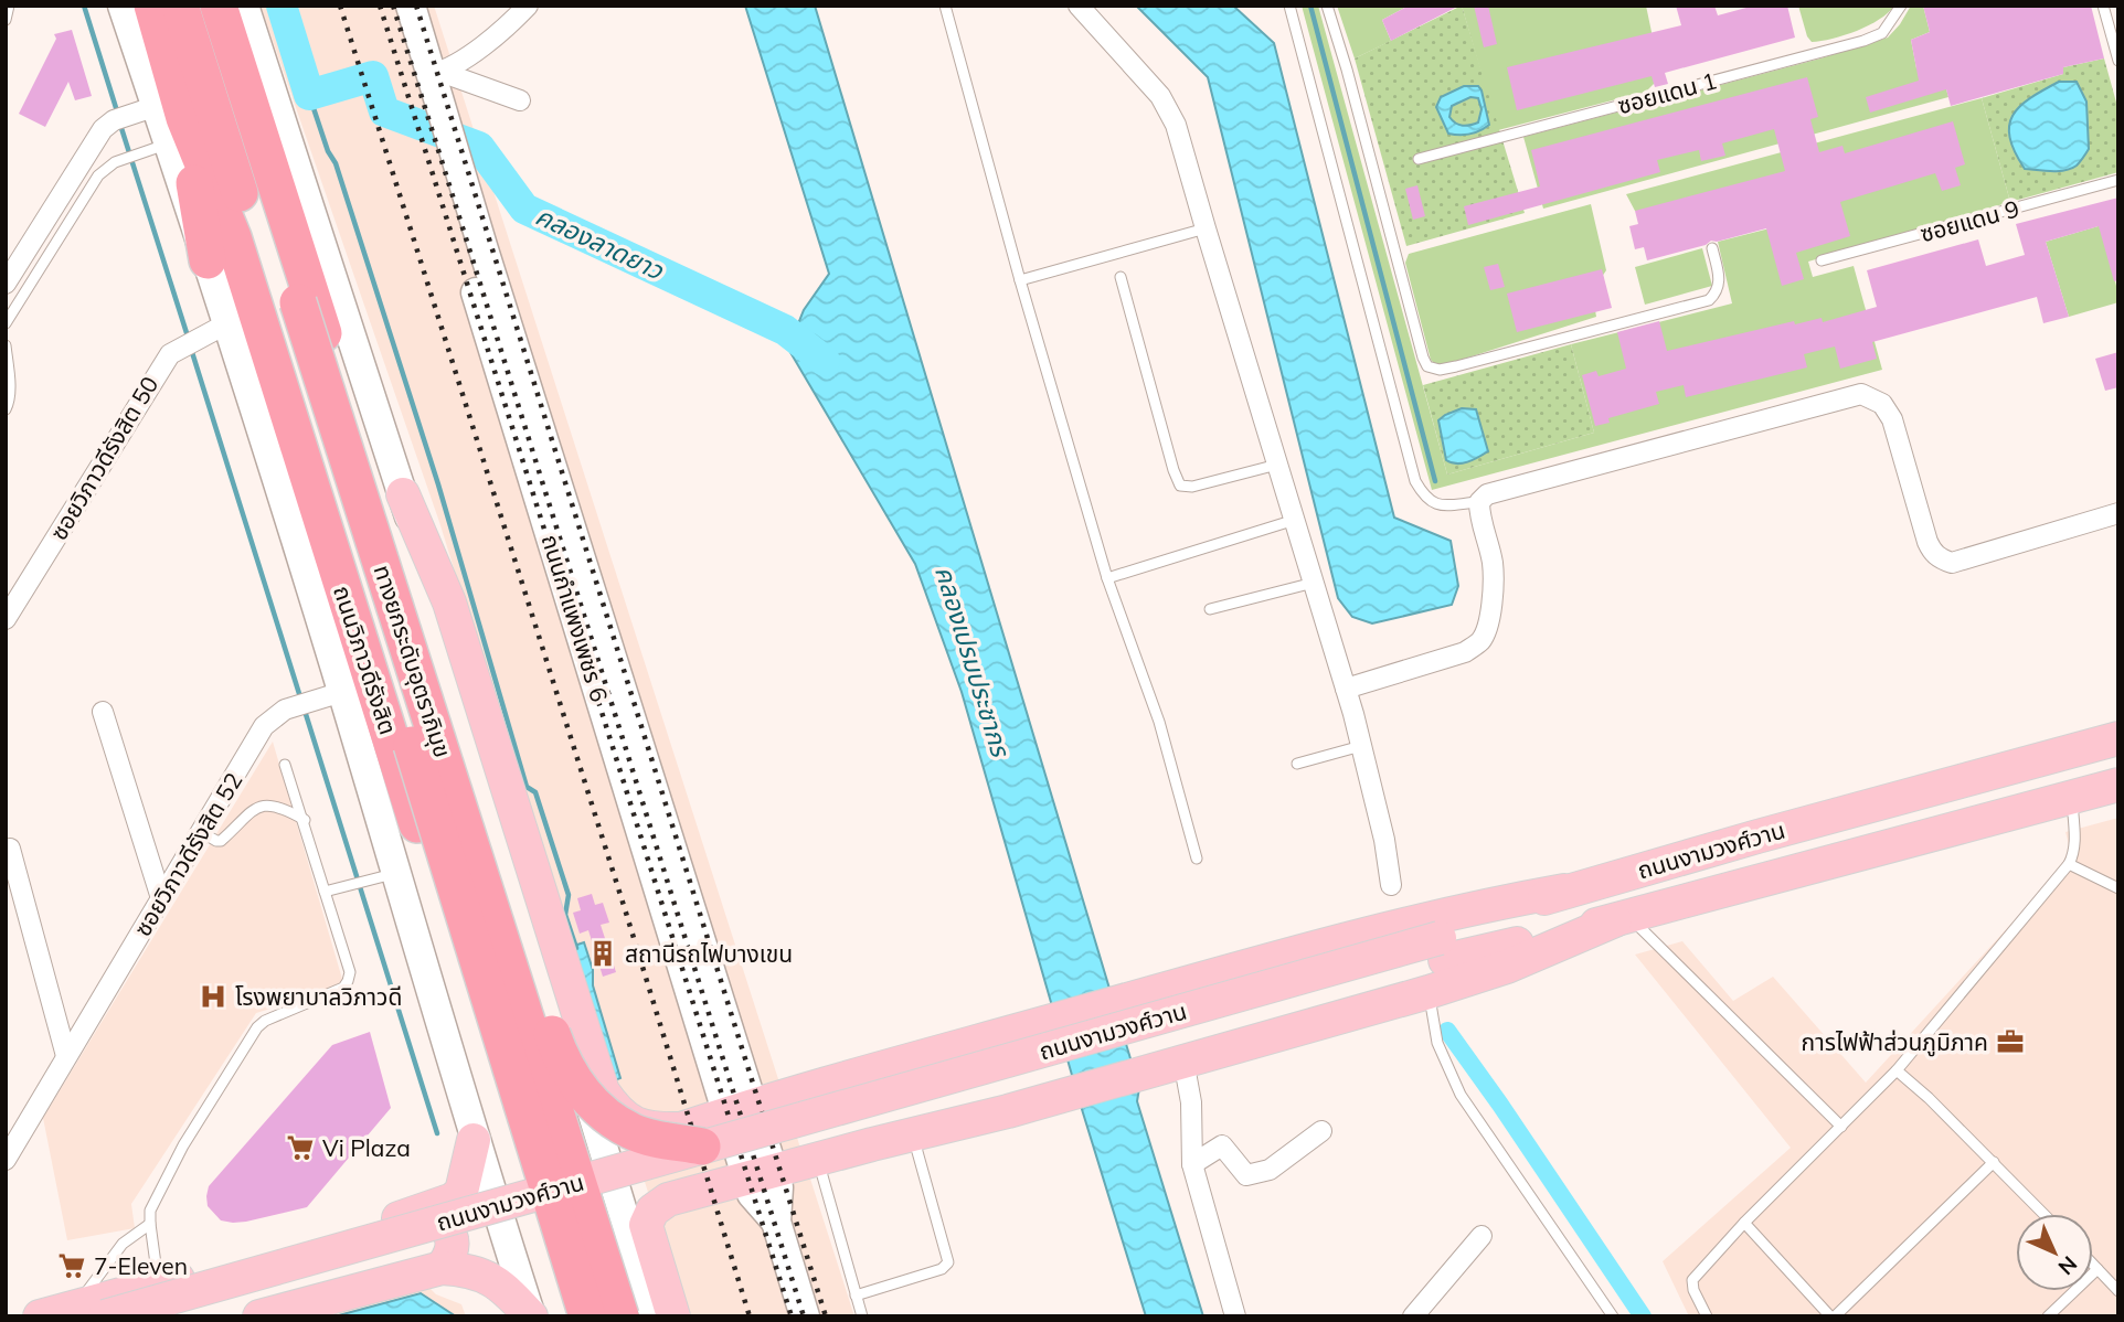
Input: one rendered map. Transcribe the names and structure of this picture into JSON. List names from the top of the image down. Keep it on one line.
{"streets":{"highway":["ถนนวิภาวดีรังสิต","ทางยกระดับอุตราภิมุข"],"main road":["ถนนกำแพงเพชร 6","ถนนงามวงศ์วาน"],"street":["ซอยวิภาวดีรังสิต 50","ซอยวิภาวดีรังสิต 52"],"lane":["ซอยแดน 1","ซอยแดน 9"]},"crossings":[["ซอยวิภาวดีรังสิต 50","ถนนวิภาวดีรังสิต"],["ถนนวิภาวดีรังสิต","ซอยวิภาวดีรังสิต 52"]],"water":["คลองลาดยาว","คลองเปรมประชากร"],"places":{"building":["สถานีรถไฟบางเขน"],"hospital":["โรงพยาบาลวิภาวดี"],"office":["การไฟฟ้าส่วนภูมิภาค"],"supermarket":["Vi Plaza","7-Eleven"]},"north":"bottom right"}
